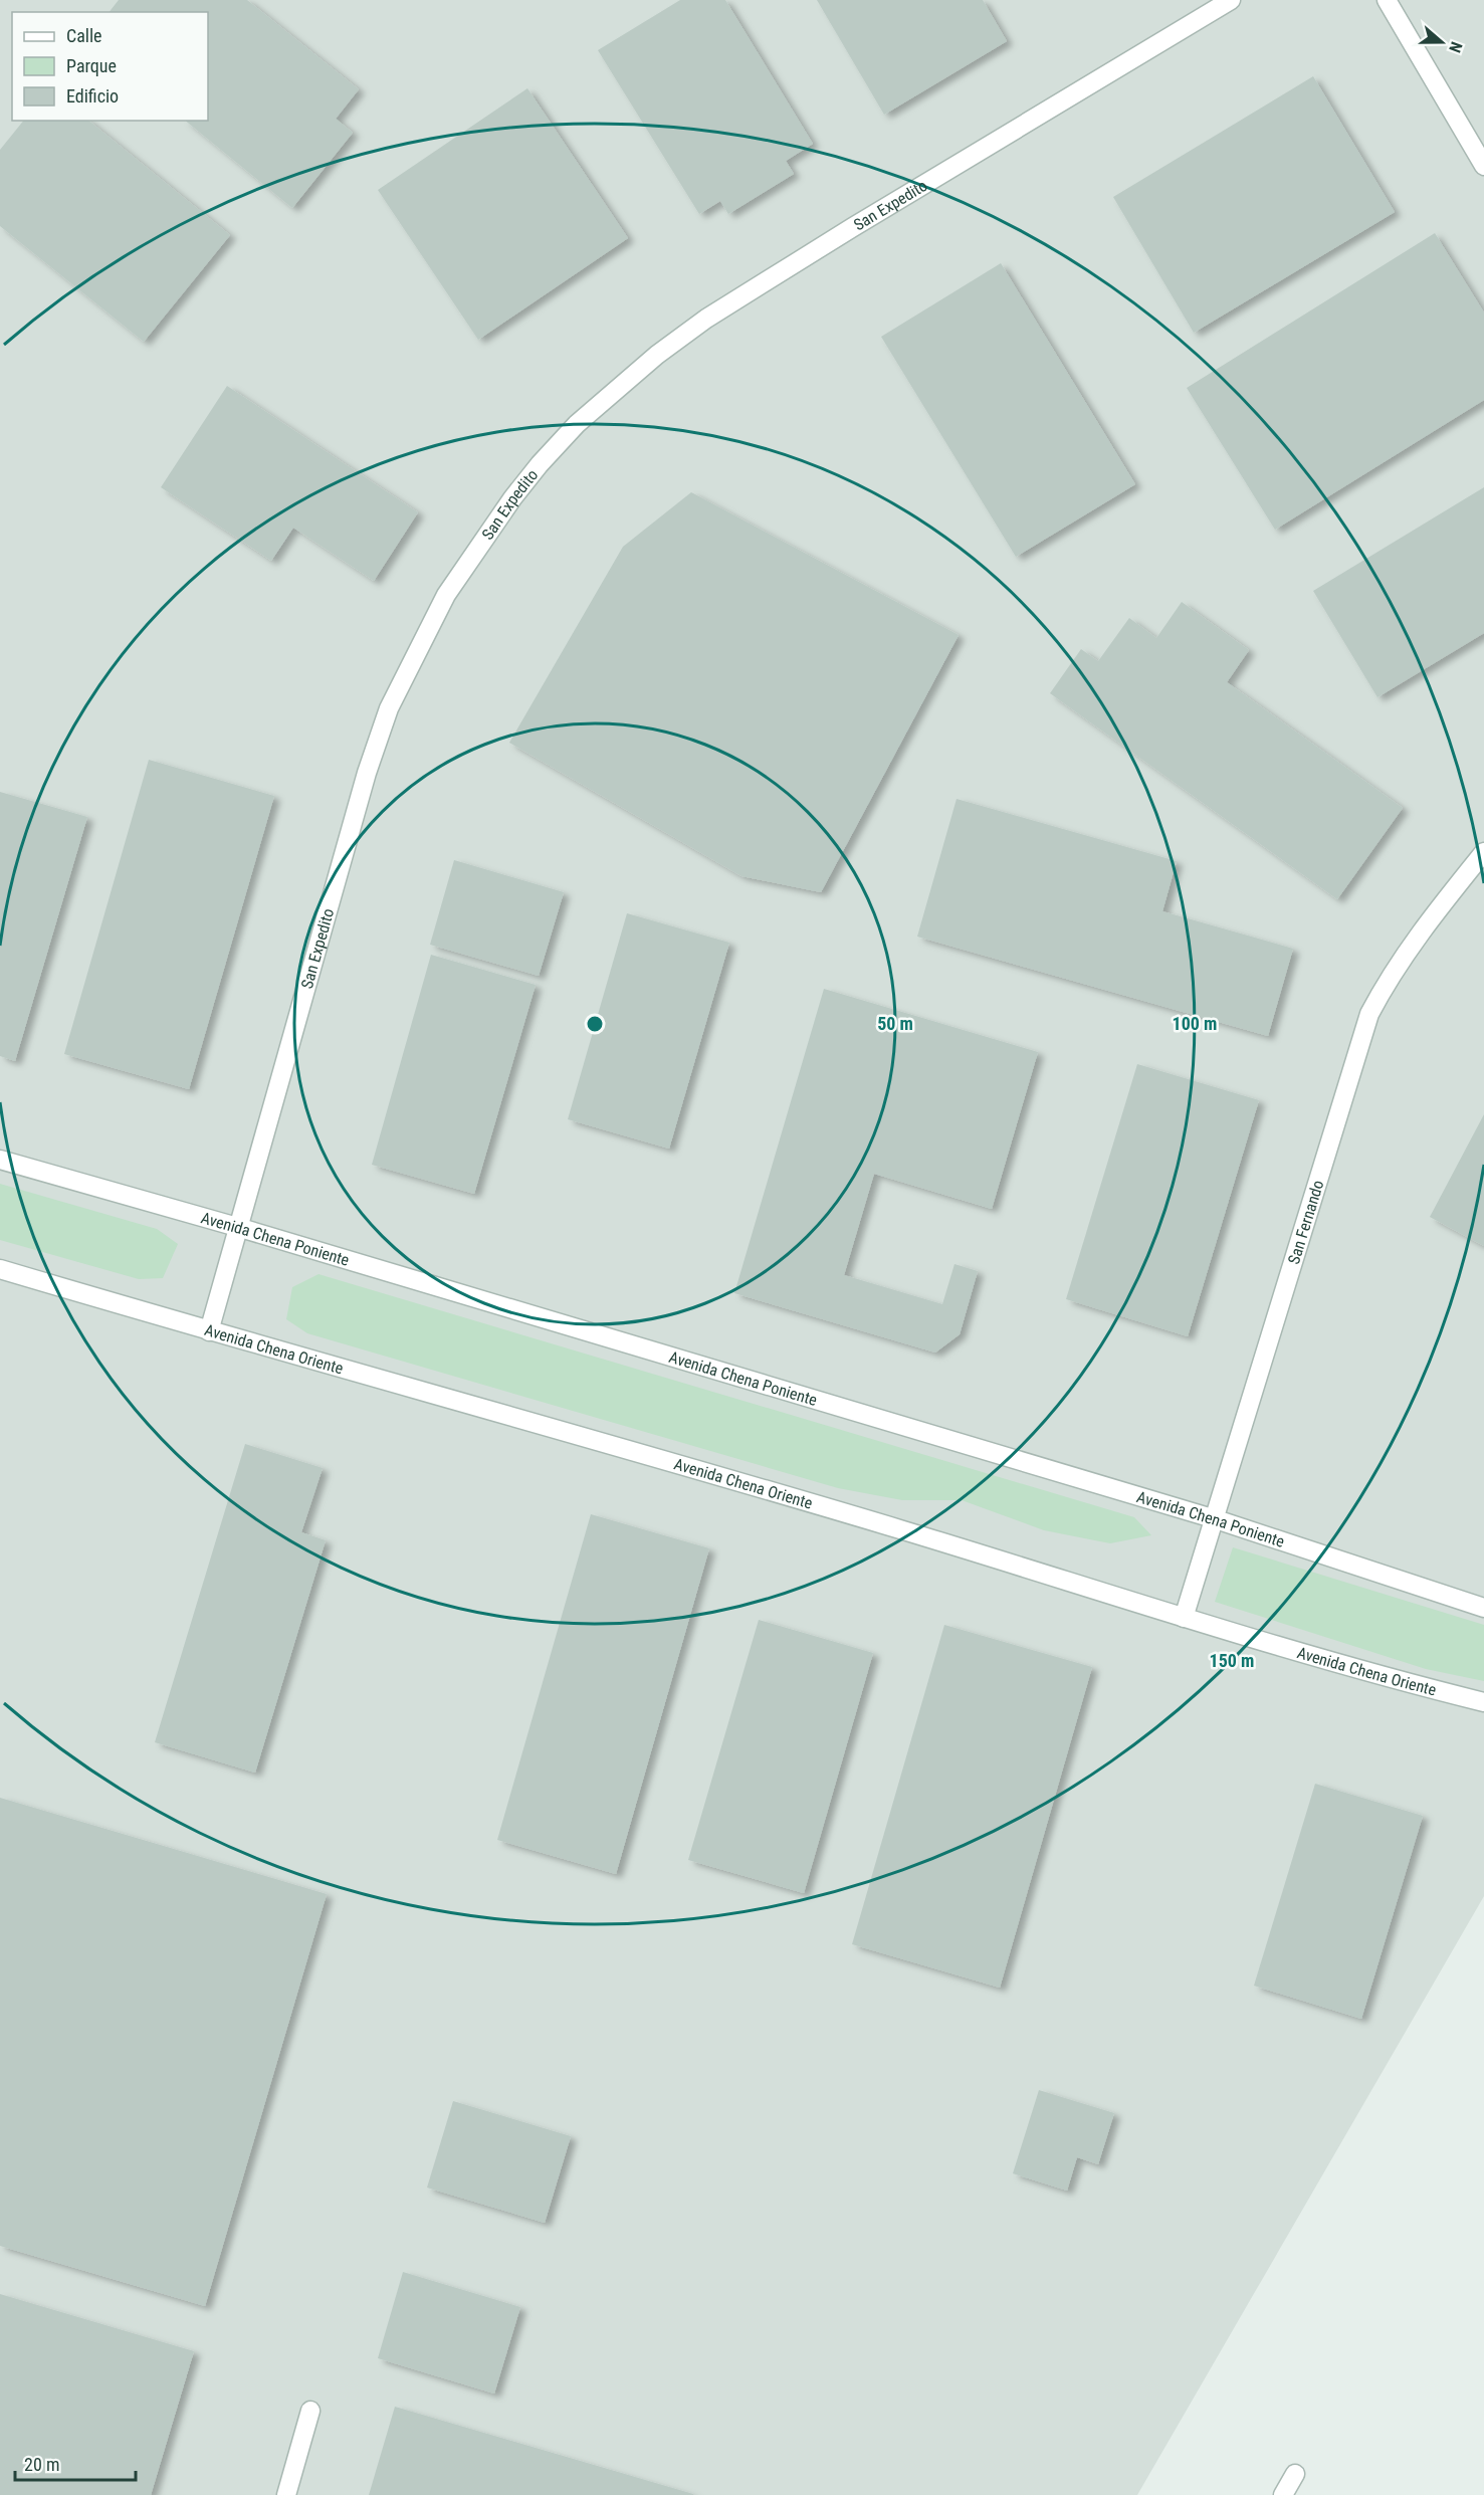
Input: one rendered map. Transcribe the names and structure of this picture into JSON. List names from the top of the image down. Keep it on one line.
{"streets":{"street":["San Expedito","San Fernando","Avenida Chena Poniente","Avenida Chena Oriente"]},"crossings":[["San Expedito","Avenida Chena Poniente"],["San Expedito","Avenida Chena Oriente"],["San Fernando","Avenida Chena Poniente"],["San Fernando","Avenida Chena Oriente"]],"legend":["Calle","Parque","Edificio"],"scale_bar":"20 m","north":"right","rings":["50 m","100 m","150 m"]}
